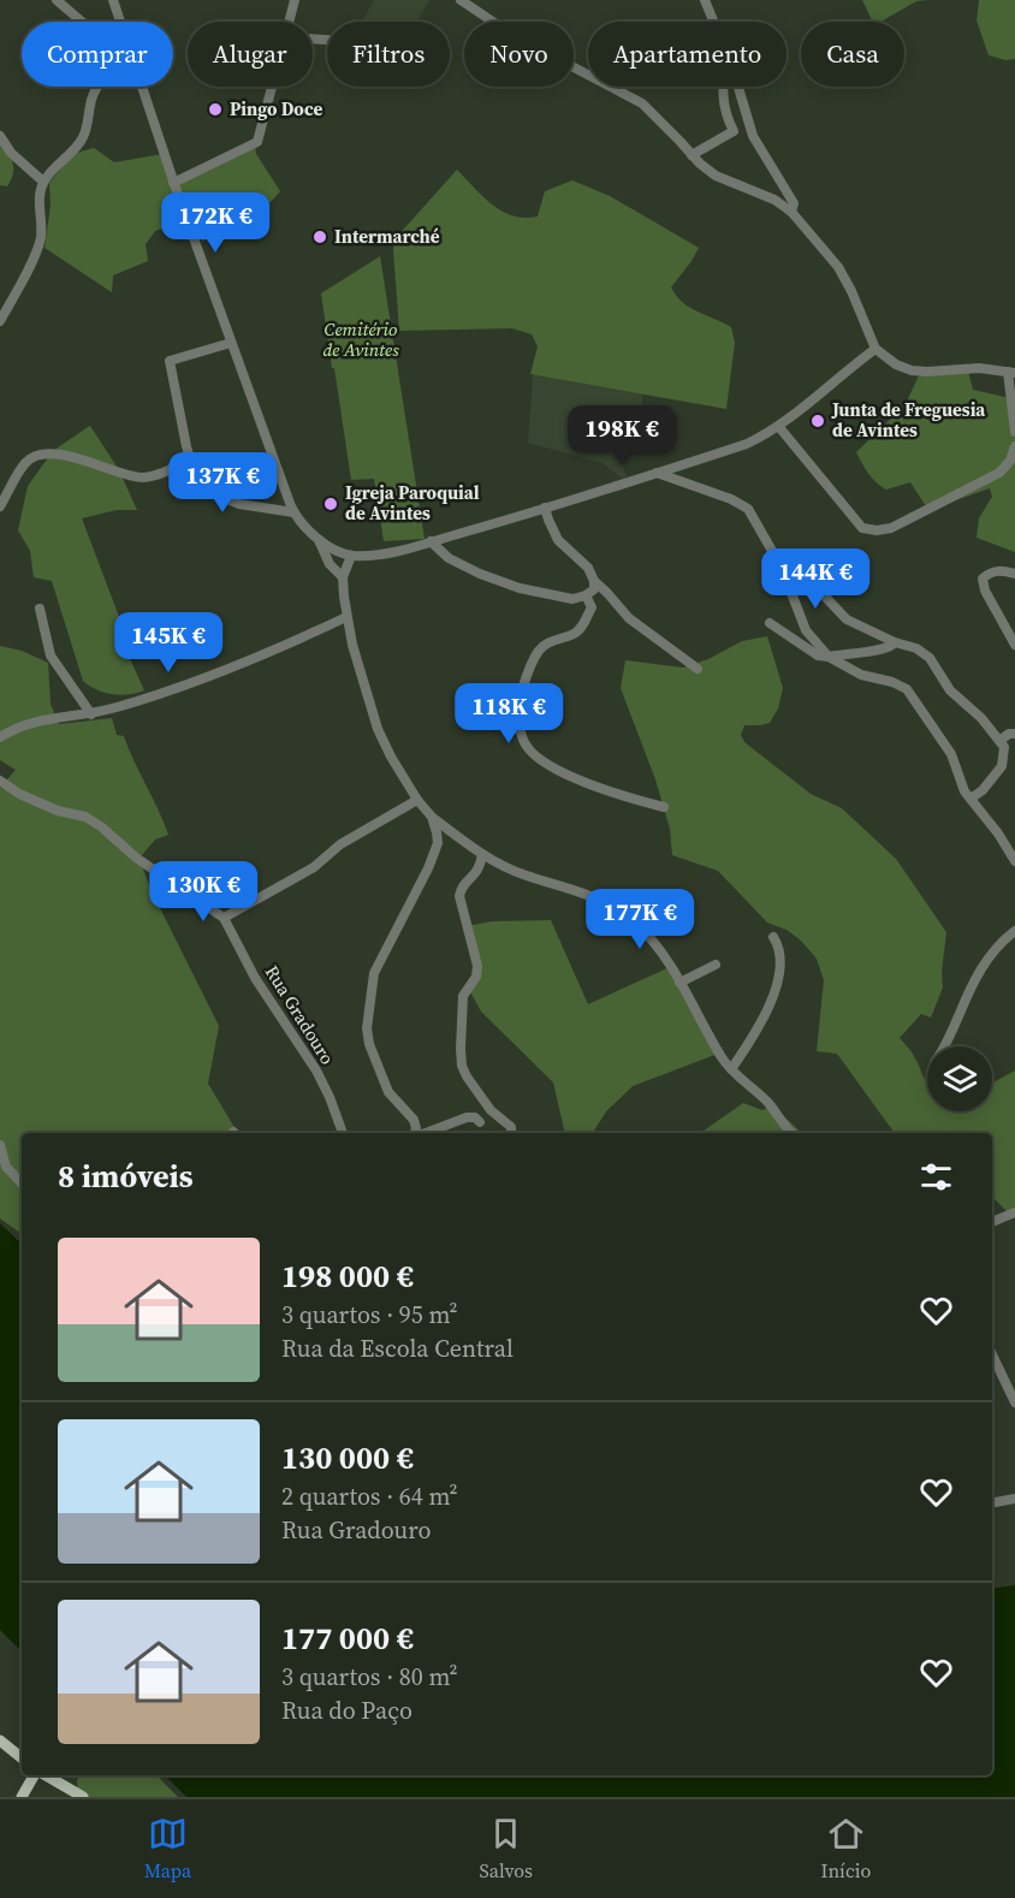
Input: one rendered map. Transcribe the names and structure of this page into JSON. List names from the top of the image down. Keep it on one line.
{"streets":{"street":["Rua Gradouro"]},"parks":["Cemitério de Avintes"],"places":["Pingo Doce","Intermarché","Junta de Freguesia de Avintes","Igreja Paroquial de Avintes"],"page":{"chip":["Comprar","Alugar","Filtros","Novo","Apartamento","Casa"],"price":["172K €","198K €","137K €","144K €","145K €","118K €","130K €","177K €"],"heading":"8 imóveis","list":[{"name":"198 000 €","note":"3 quartos · 95 m² · Rua da Escola Central"},{"name":"130 000 €","note":"2 quartos · 64 m² · Rua Gradouro"},{"name":"177 000 €","note":"3 quartos · 80 m² · Rua do Paço"}],"tabs":["Mapa","Salvos","Início"]}}
